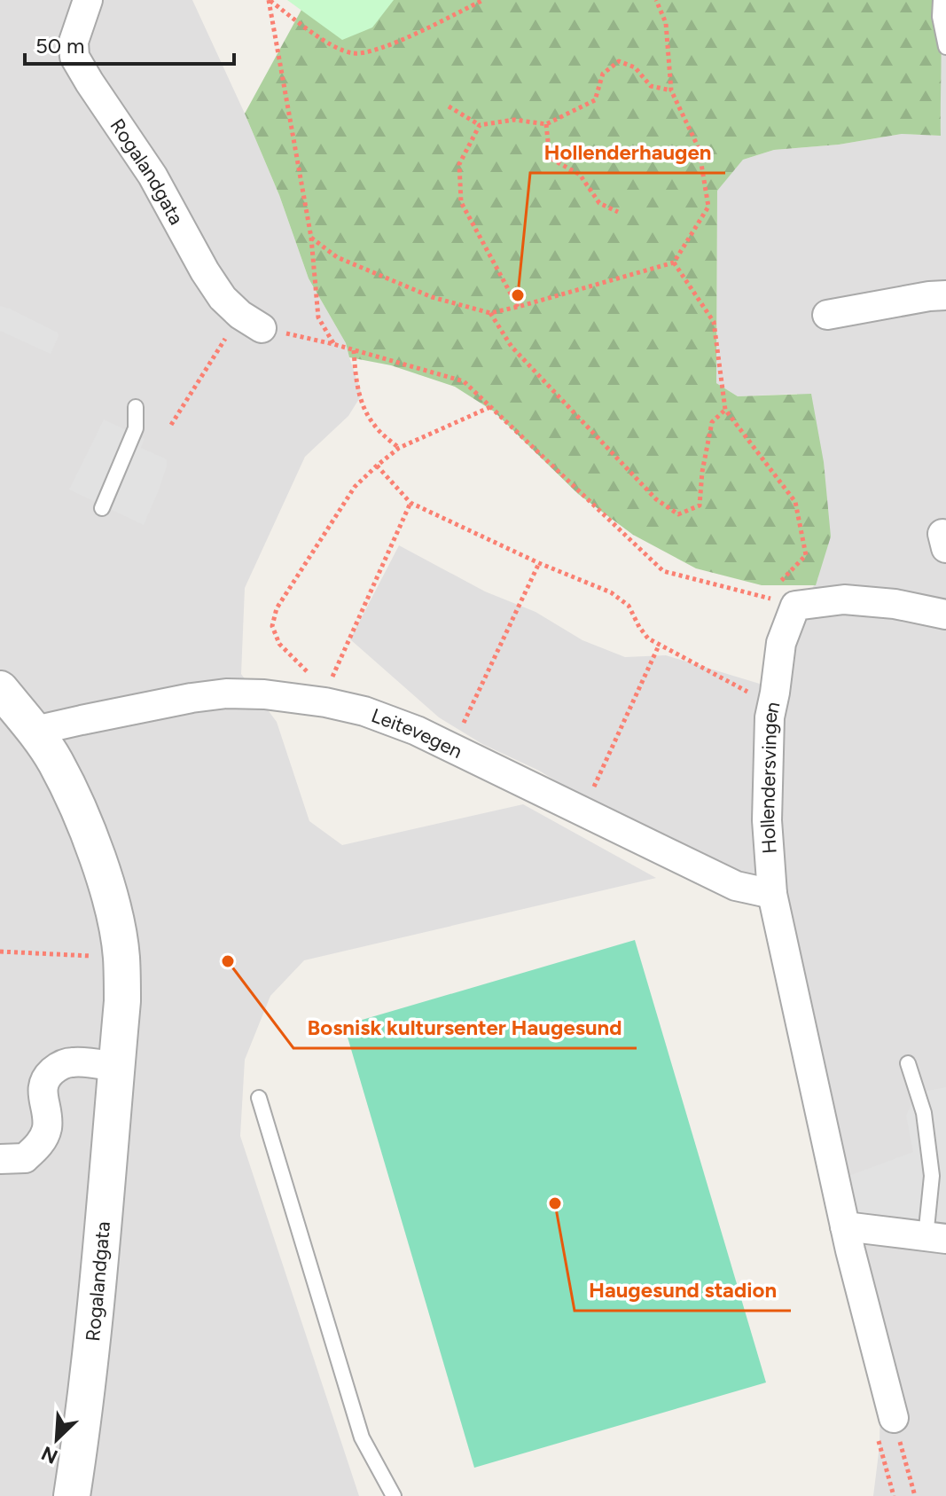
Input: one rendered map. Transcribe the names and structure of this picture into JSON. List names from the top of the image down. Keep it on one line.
{"streets":{"street":["Rogalandgata","Leitevegen","Hollendersvingen"]},"crossings":[["Rogalandgata","Leitevegen"],["Leitevegen","Hollendersvingen"]],"places":["Hollenderhaugen","Bosnisk kultursenter Haugesund","Haugesund stadion"],"scale_bar":"50 m","north":"bottom left"}
